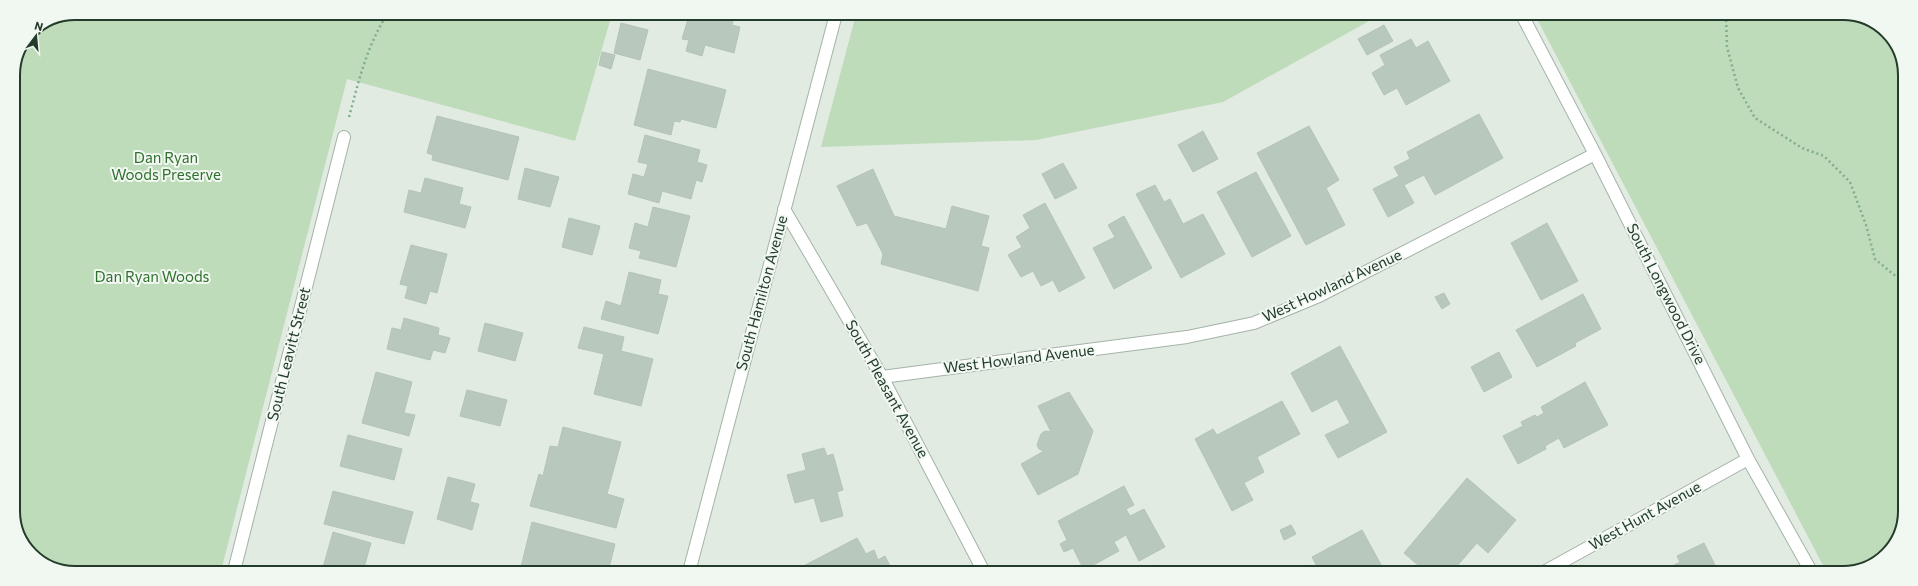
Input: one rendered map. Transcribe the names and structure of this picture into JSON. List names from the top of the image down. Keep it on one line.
{"streets":{"street":["West Howland Avenue","South Hamilton Avenue","South Longwood Drive","South Leavitt Street","South Pleasant Avenue","West Hunt Avenue"]},"crossings":[["West Howland Avenue","South Longwood Drive"],["West Howland Avenue","South Pleasant Avenue"],["South Hamilton Avenue","South Pleasant Avenue"],["South Longwood Drive","West Hunt Avenue"]],"parks":["Dan Ryan Woods Preserve","Dan Ryan Woods"],"north":"top"}
